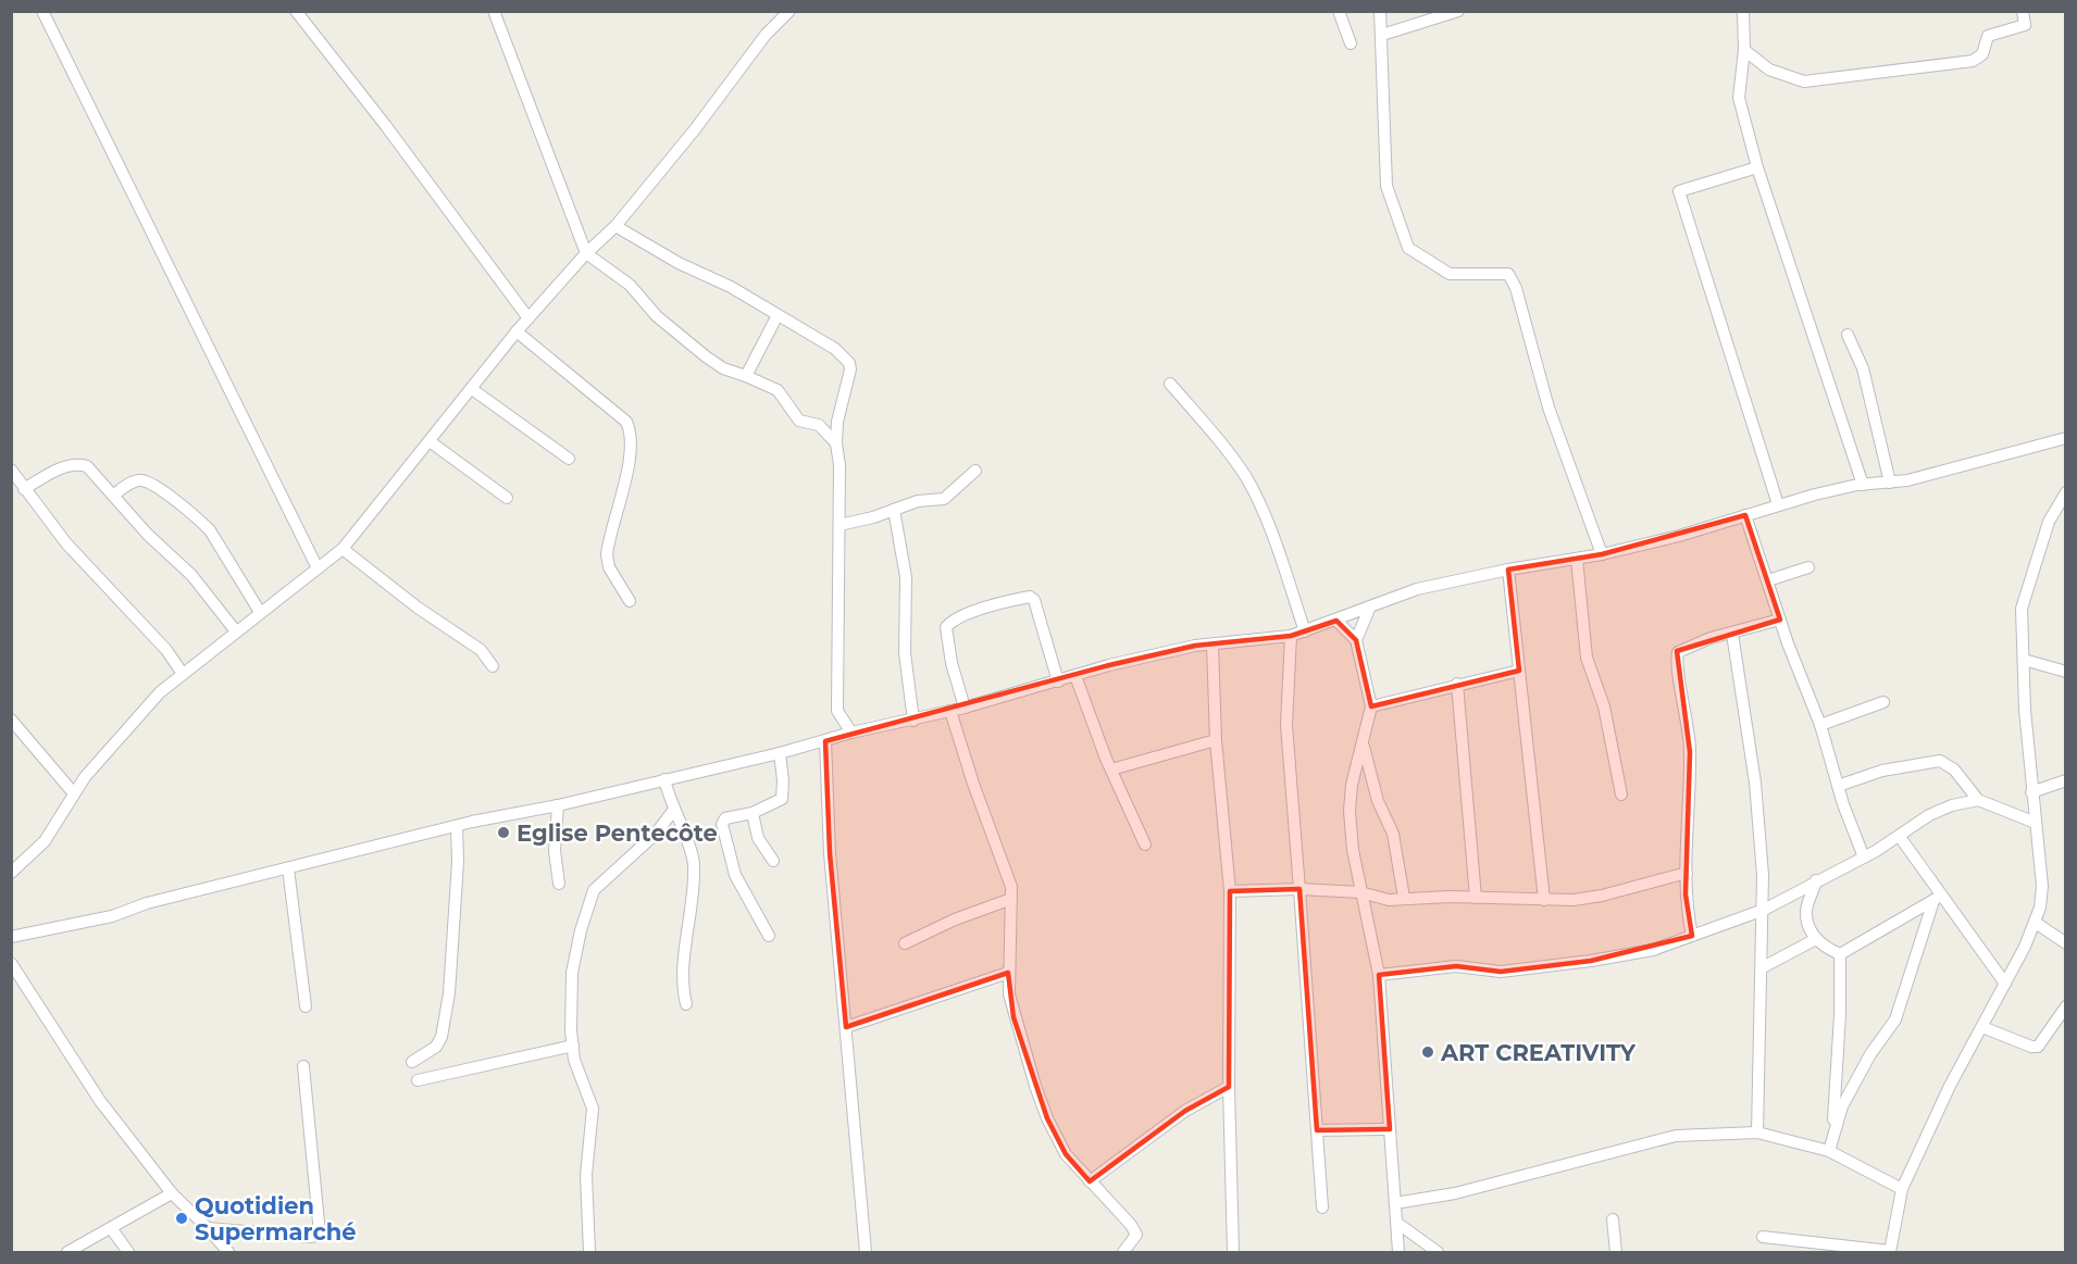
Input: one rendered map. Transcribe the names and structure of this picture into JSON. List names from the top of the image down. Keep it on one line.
{"places":["Eglise Pentecôte","ART CREATIVITY","Quotidien Supermarché"]}
